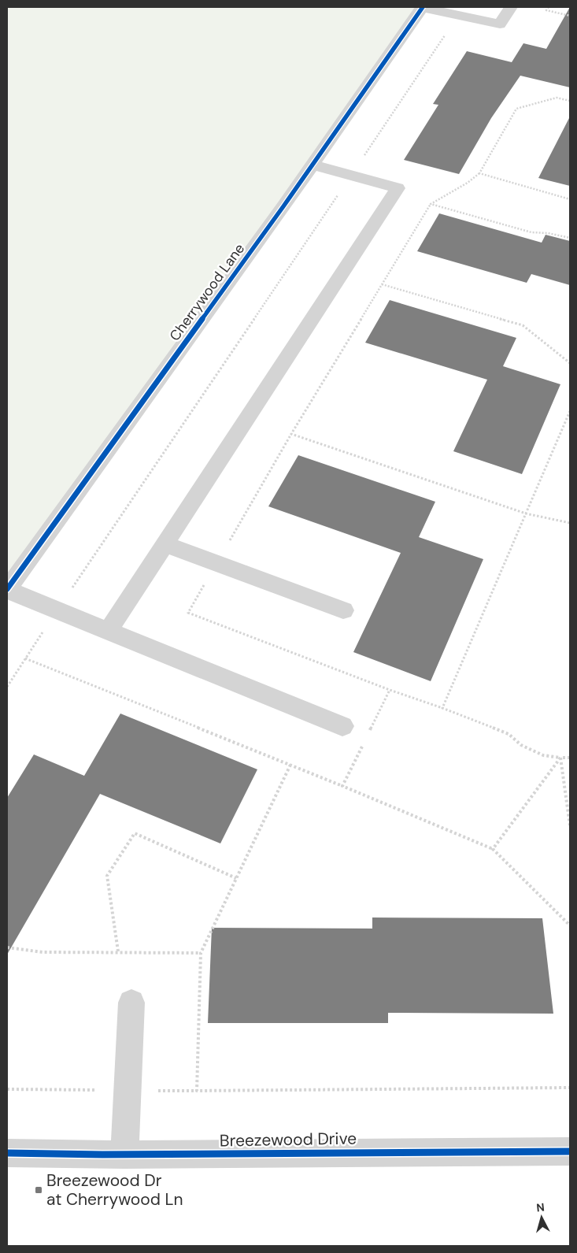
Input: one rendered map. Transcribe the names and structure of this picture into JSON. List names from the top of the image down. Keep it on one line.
{"streets":{"street":["Cherrywood Lane","Breezewood Drive"]},"places":{"transit":["Breezewood Dr at Cherrywood Ln"]},"north":"top"}
